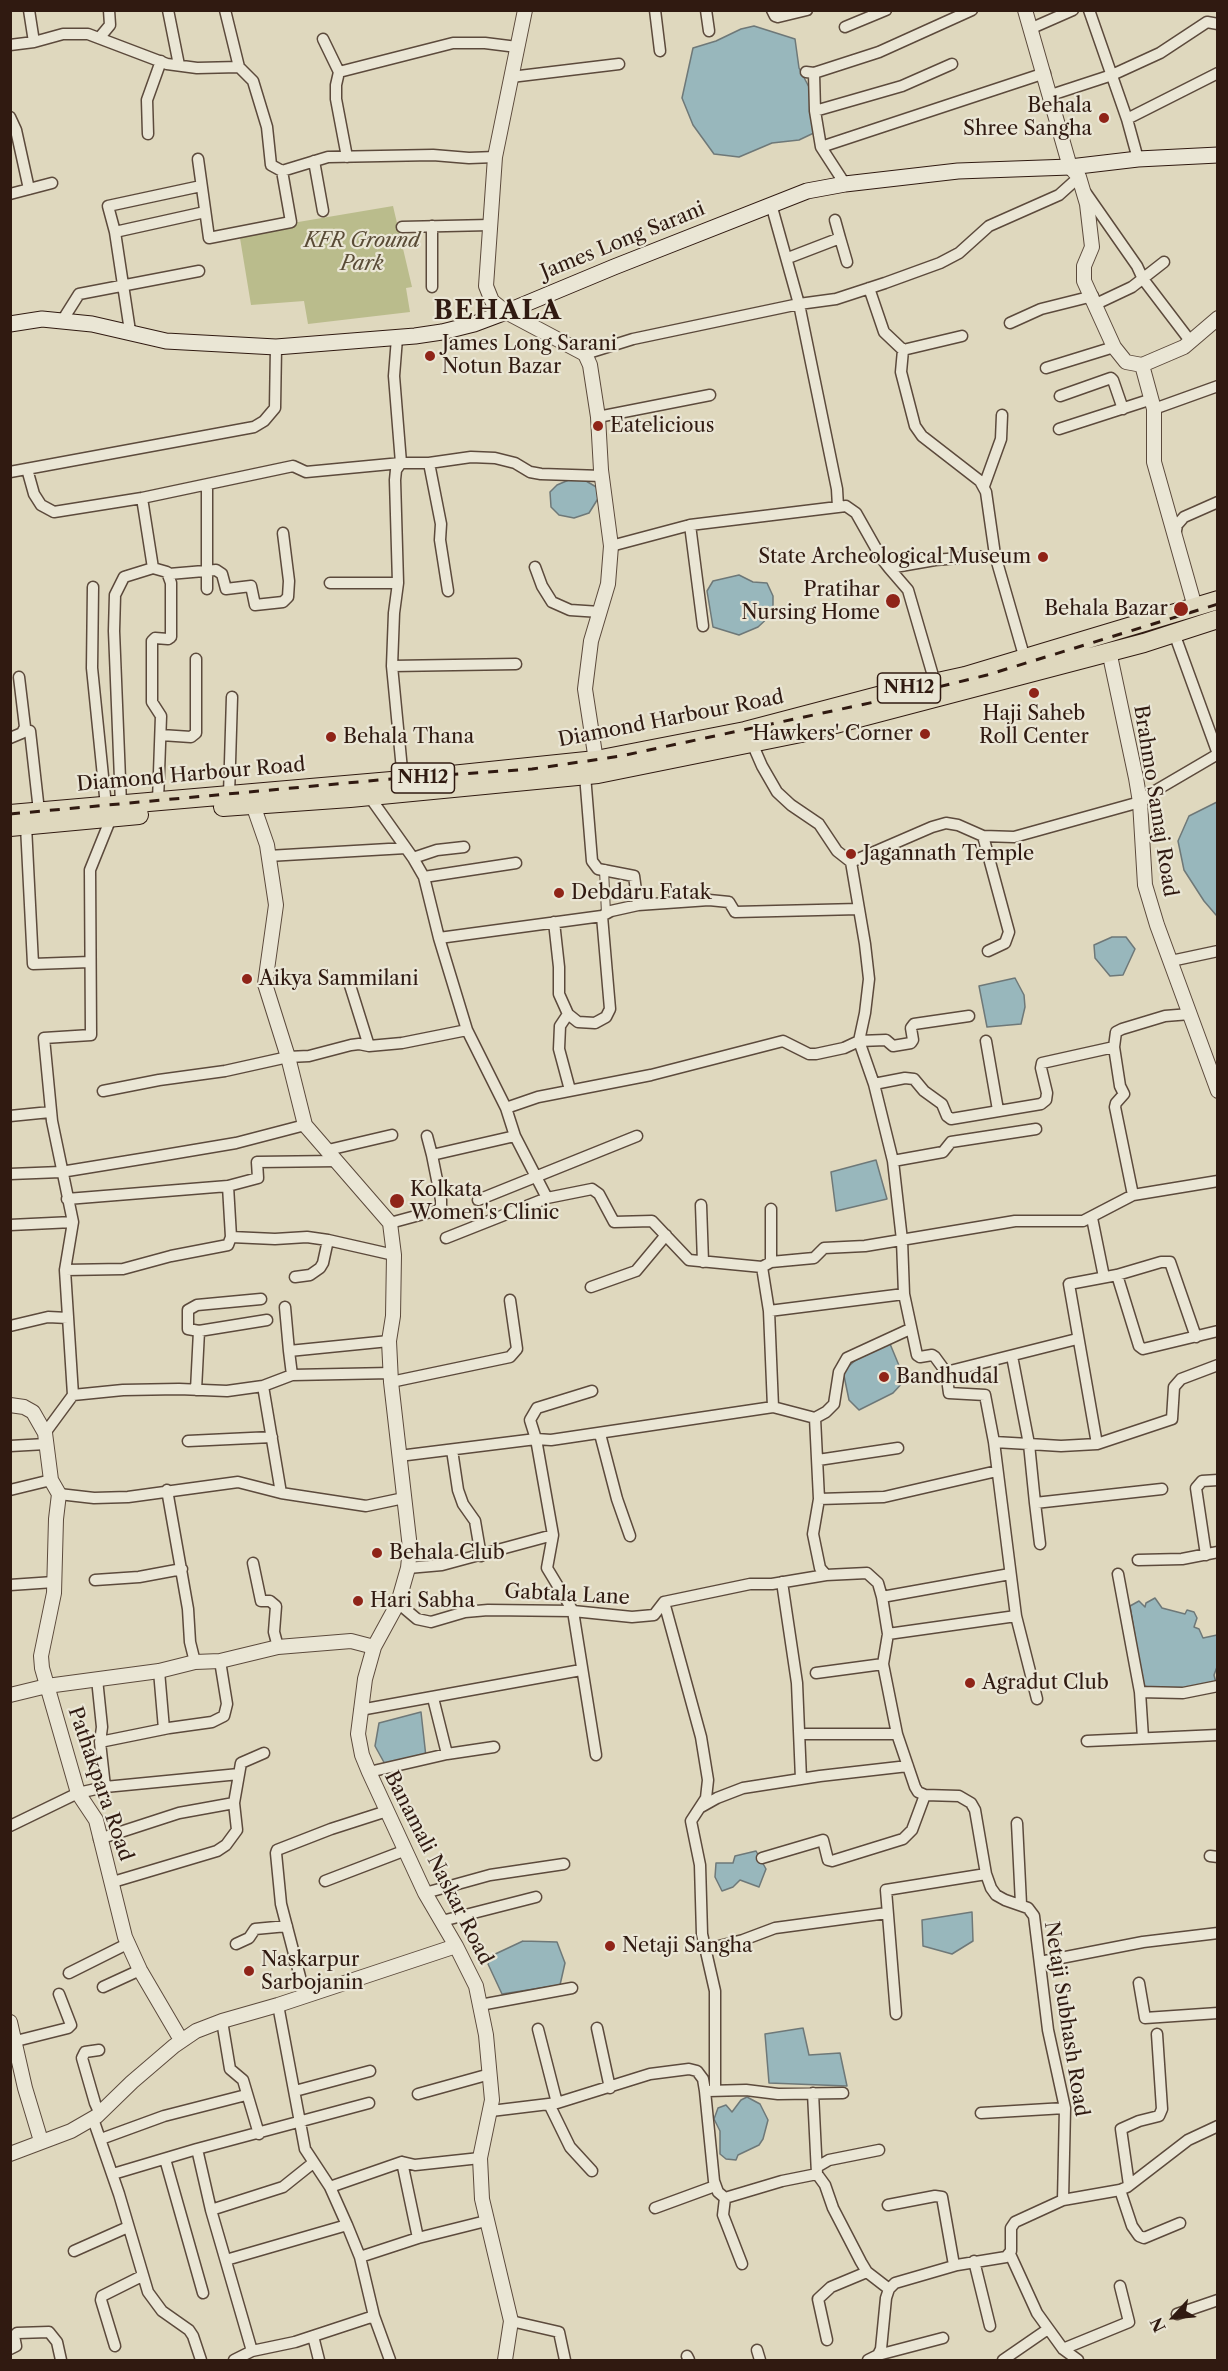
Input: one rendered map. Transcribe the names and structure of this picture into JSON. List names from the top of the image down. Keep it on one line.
{"streets":{"highway":["NH12","Diamond Harbour Road"],"main road":["James Long Sarani"],"street":["Brahmo Samaj Road","Gabtala Lane","Pathakpara Road","Banamali Naskar Road","Netaji Subhash Road"]},"crossings":[["Diamond Harbour Road","Brahmo Samaj Road"],["Gabtala Lane","Banamali Naskar Road"]],"districts":["BEHALA"],"parks":["KFR Ground Park"],"places":["Behala Shree Sangha","James Long Sarani Notun Bazar","Eatelicious","State Archeological Museum","Pratihar Nursing Home","Behala Bazar","Haji Saheb Roll Center","Hawkers' Corner","Behala Thana","Jagannath Temple","Debdaru Fatak","Aikya Sammilani","Kolkata Women's Clinic","Bandhudal","Behala Club","Hari Sabha","Agradut Club","Netaji Sangha","Naskarpur Sarbojanin"],"north":"bottom left"}
